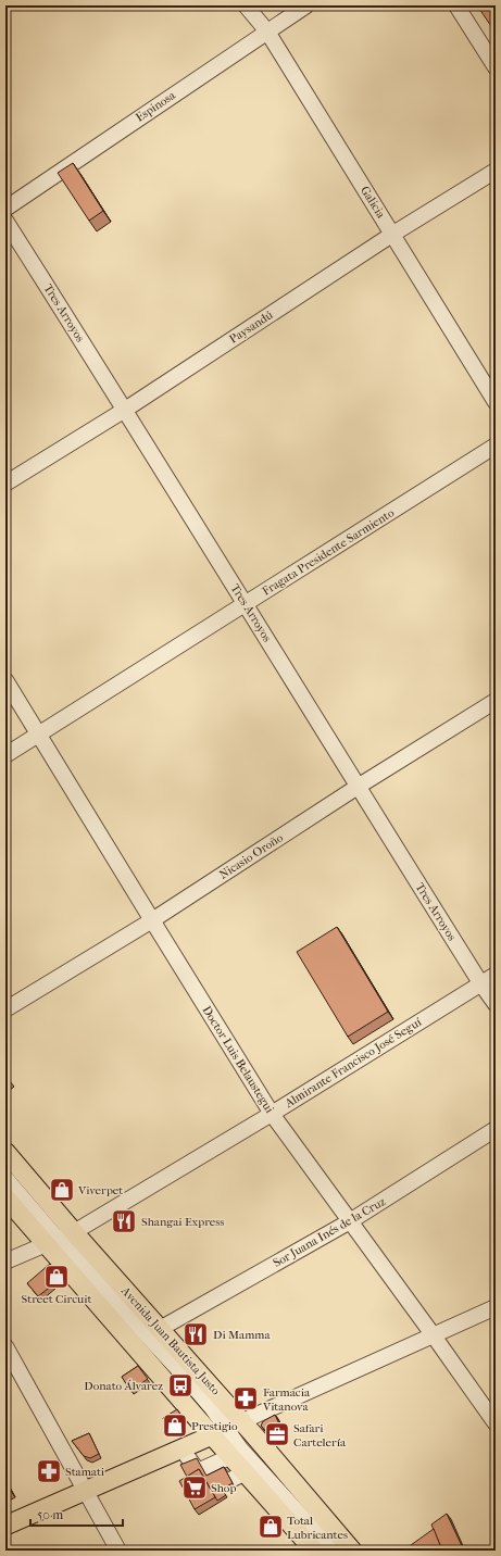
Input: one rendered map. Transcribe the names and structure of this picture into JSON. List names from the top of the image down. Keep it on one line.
{"streets":{"main road":["Avenida Juan Bautista Justo"],"street":["Espinosa","Galicia","Tres Arroyos","Paysandú","Fragata Presidente Sarmiento","Nicasio Oroño","Doctor Luis Belaustegui","Almirante Francisco José Seguí","Sor Juana Inés de la Cruz"]},"crossings":[["Espinosa","Galicia"],["Galicia","Paysandú"],["Tres Arroyos","Paysandú"],["Tres Arroyos","Fragata Presidente Sarmiento"],["Tres Arroyos","Nicasio Oroño"],["Tres Arroyos","Almirante Francisco José Seguí"],["Fragata Presidente Sarmiento","Doctor Luis Belaustegui"],["Nicasio Oroño","Doctor Luis Belaustegui"],["Doctor Luis Belaustegui","Almirante Francisco José Seguí"],["Doctor Luis Belaustegui","Sor Juana Inés de la Cruz"],["Almirante Francisco José Seguí","Avenida Juan Bautista Justo"],["Sor Juana Inés de la Cruz","Avenida Juan Bautista Justo"]],"places":{"shop":["Viverpet","Street Circuit","Prestigio","Total Lubricantes"],"restaurant":["Shangai Express","Di Mamma"],"bus stop":["Donato Álvarez"],"pharmacy":["Farmacia Vitanova","Stamati"],"office":["Safari Cartelería"],"supermarket":["Shop"]},"scale_bar":"50 m"}
